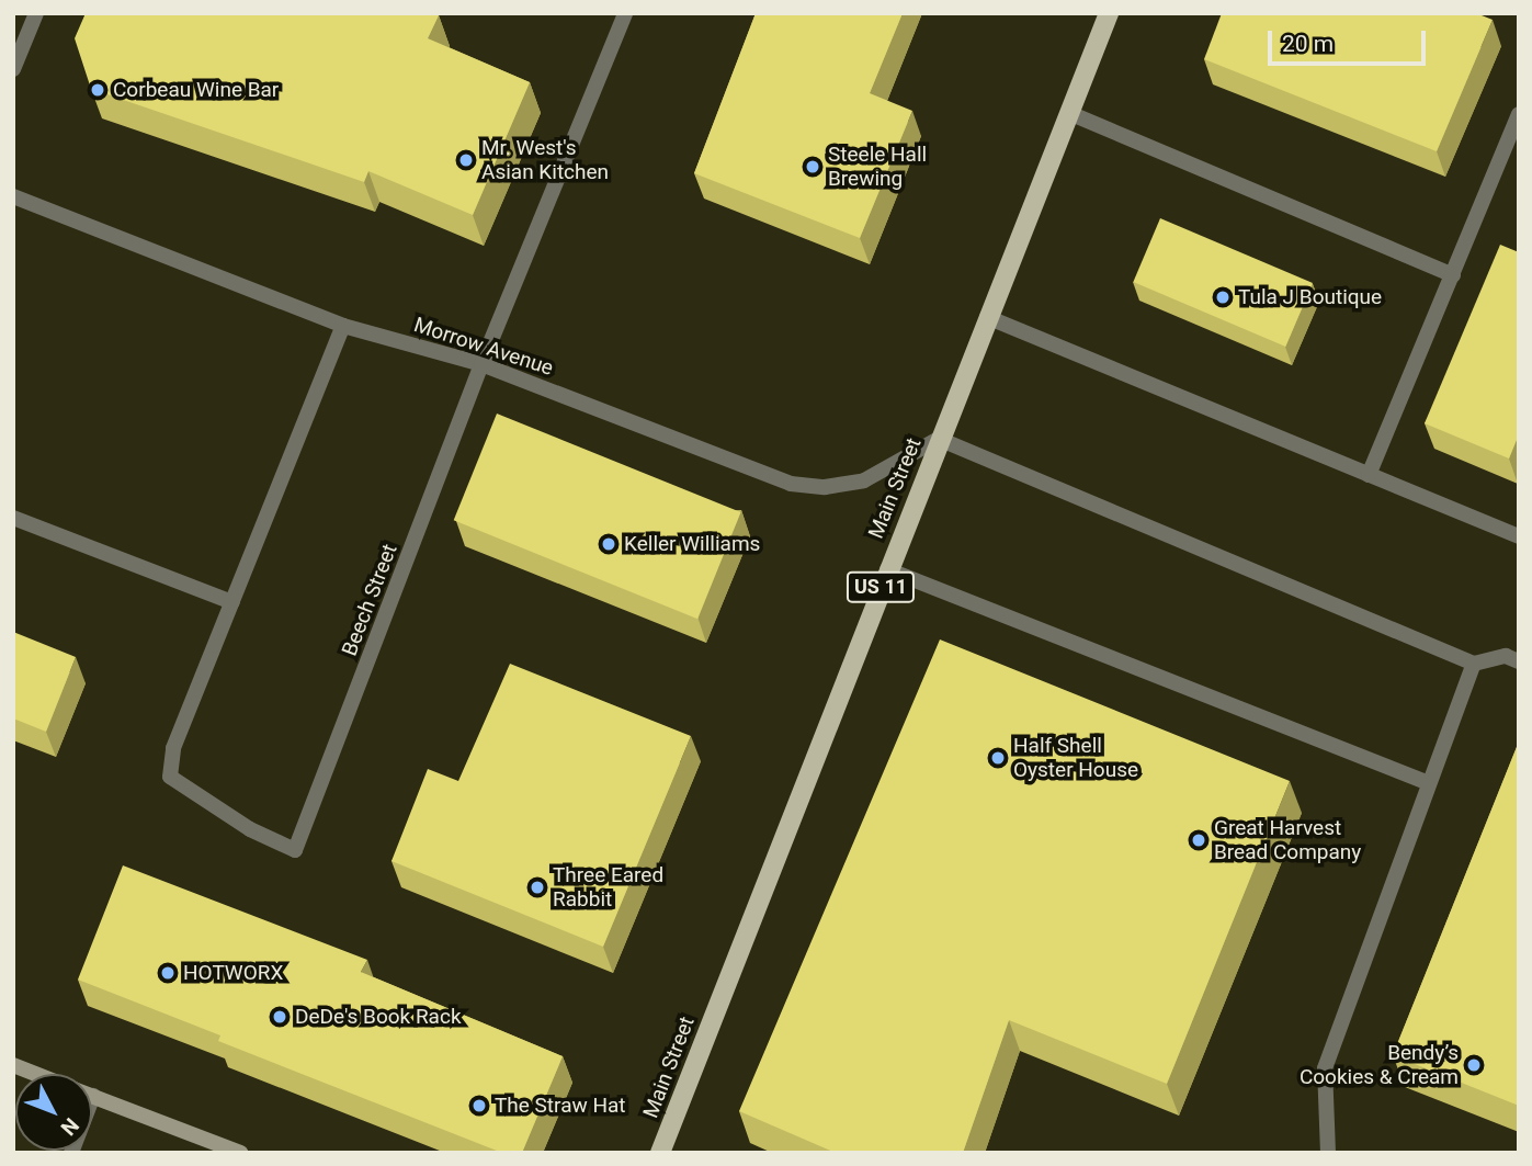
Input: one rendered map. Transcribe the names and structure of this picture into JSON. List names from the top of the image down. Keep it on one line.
{"streets":{"main road":["Main Street","US 11"],"street":["Morrow Avenue","Beech Street"]},"crossings":[["Morrow Avenue","Main Street"],["Morrow Avenue","Beech Street"]],"places":["Corbeau Wine Bar","Mr. West's Asian Kitchen","Steele Hall Brewing","Tula J Boutique","Keller Williams","Half Shell Oyster House","Great Harvest Bread Company","Three Eared Rabbit","HOTWORX","DeDe's Book Rack","Bendy’s Cookies & Cream","The Straw Hat"],"scale_bar":"20 m","north":"bottom right"}
